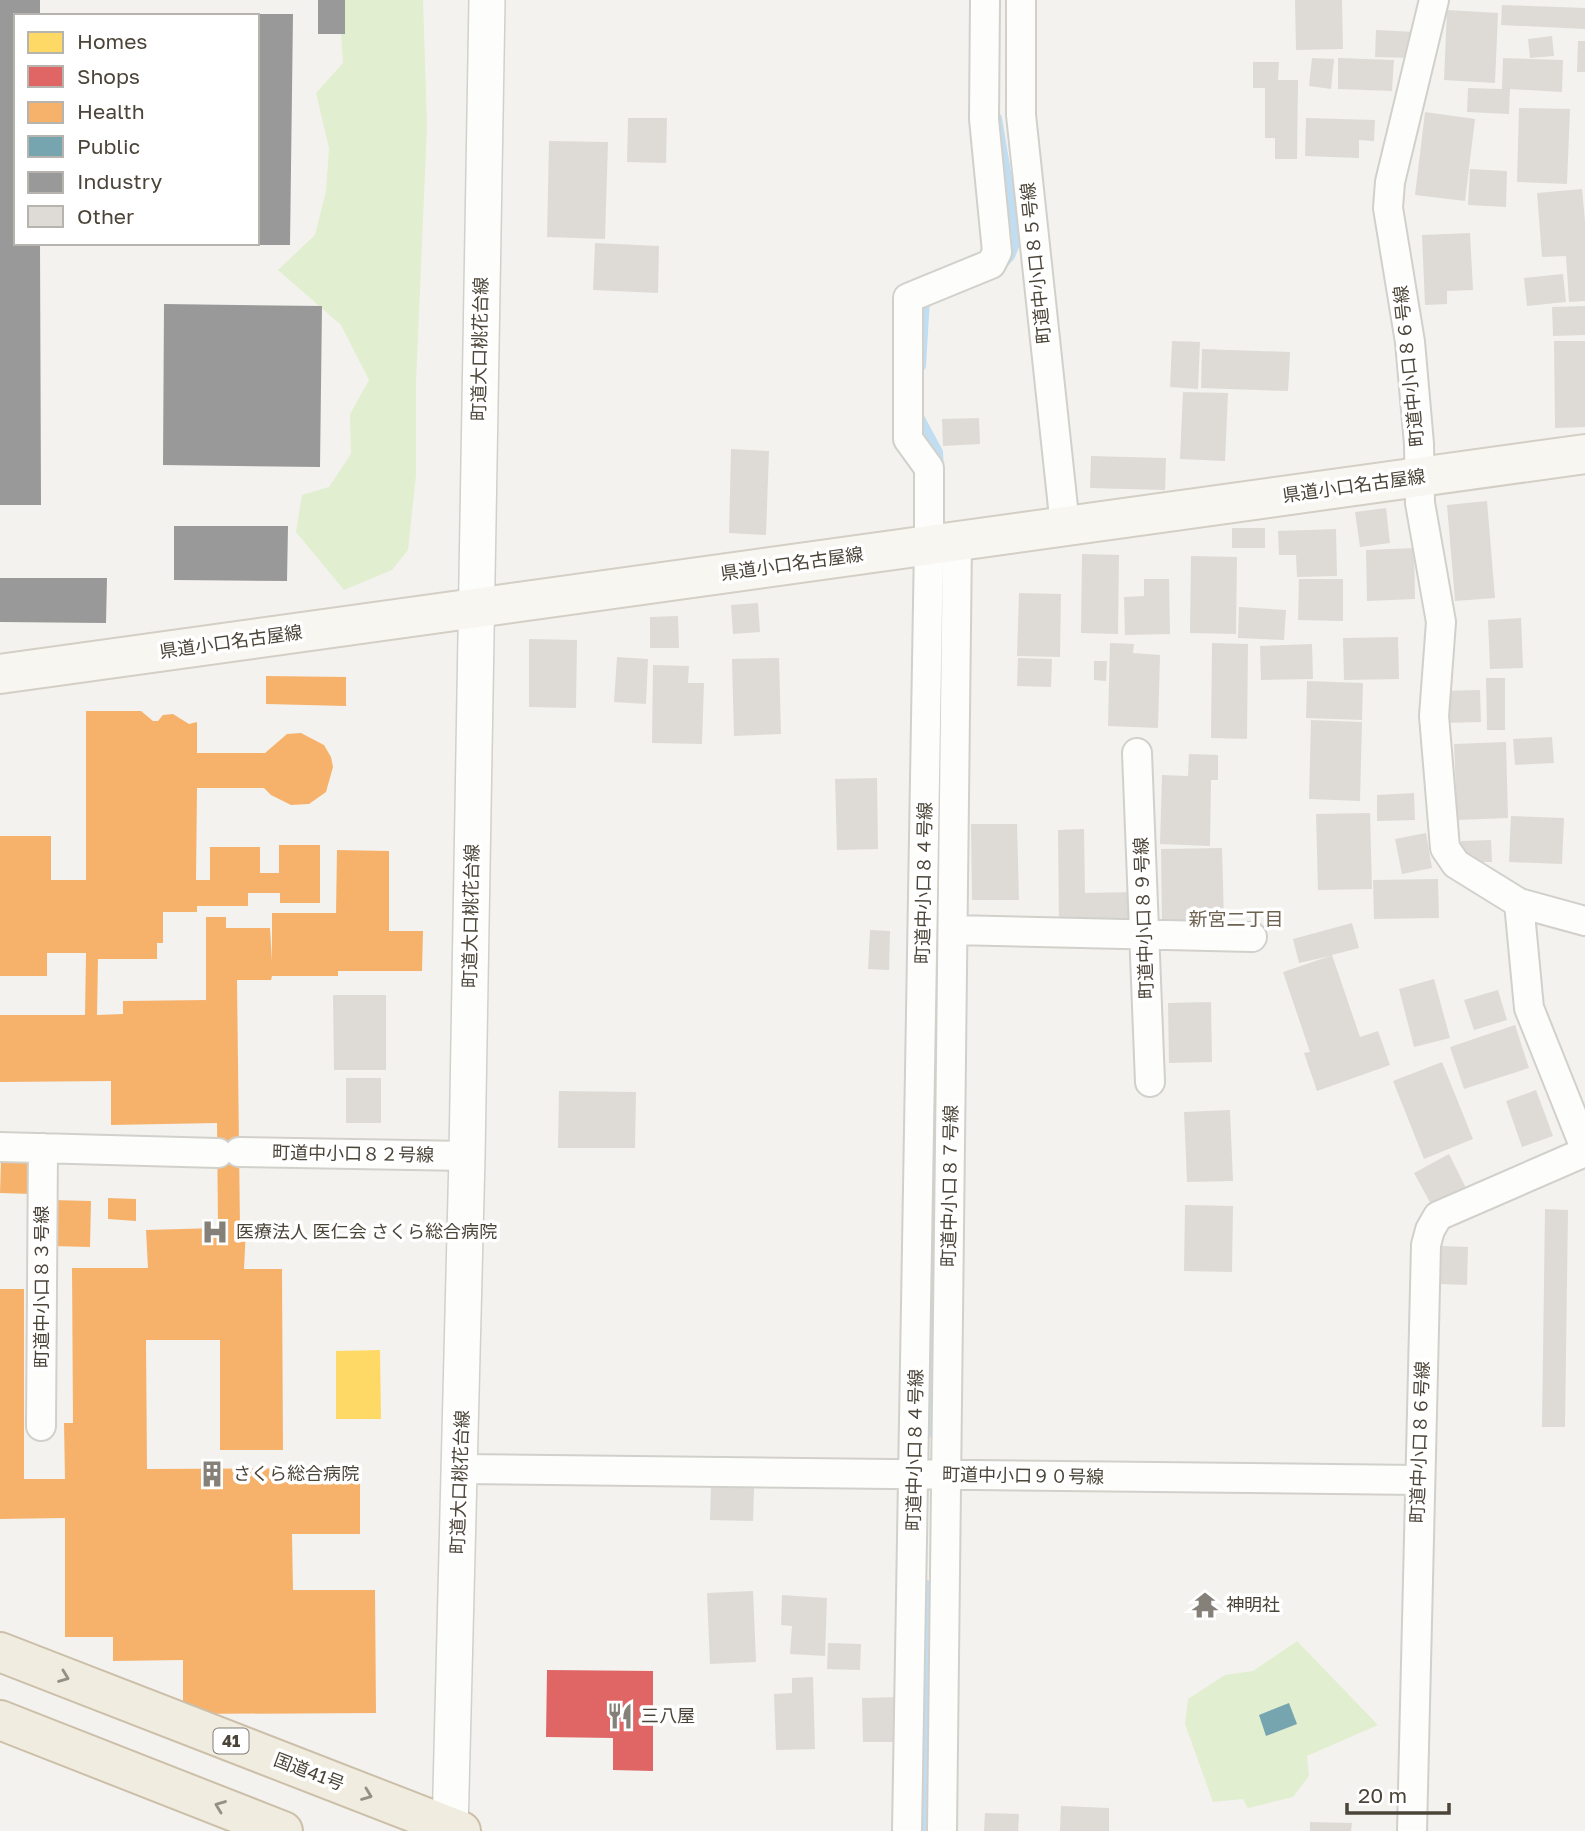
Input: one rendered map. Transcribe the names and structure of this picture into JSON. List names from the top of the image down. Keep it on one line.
{"streets":{"highway":["41","国道41号"],"main road":["県道小口名古屋線"],"street":["町道中小口８５号線","町道大口桃花台線","町道中小口８６号線","町道中小口８４号線","町道中小口８９号線","町道中小口８２号線","町道中小口８７号線","町道中小口８３号線","町道中小口９０号線"]},"crossings":[["町道中小口８５号線","県道小口名古屋線"],["町道大口桃花台線","県道小口名古屋線"],["町道大口桃花台線","町道中小口８２号線"],["町道大口桃花台線","町道中小口９０号線"],["町道大口桃花台線","国道41号"],["町道中小口８６号線","県道小口名古屋線"],["町道中小口８６号線","町道中小口９０号線"],["県道小口名古屋線","町道中小口８４号線"],["県道小口名古屋線","町道中小口８７号線"],["町道中小口８４号線","町道中小口８７号線"],["町道中小口８４号線","町道中小口９０号線"],["町道中小口８２号線","町道中小口８３号線"],["町道中小口８７号線","町道中小口９０号線"]],"districts":["新宮二丁目"],"places":{"hospital":["医療法人 医仁会 さくら総合病院"],"building":["さくら総合病院"],"temple":["神明社"],"restaurant":["三八屋"]},"legend":["Homes","Shops","Health","Public","Industry","Other"],"scale_bar":"20 m"}
